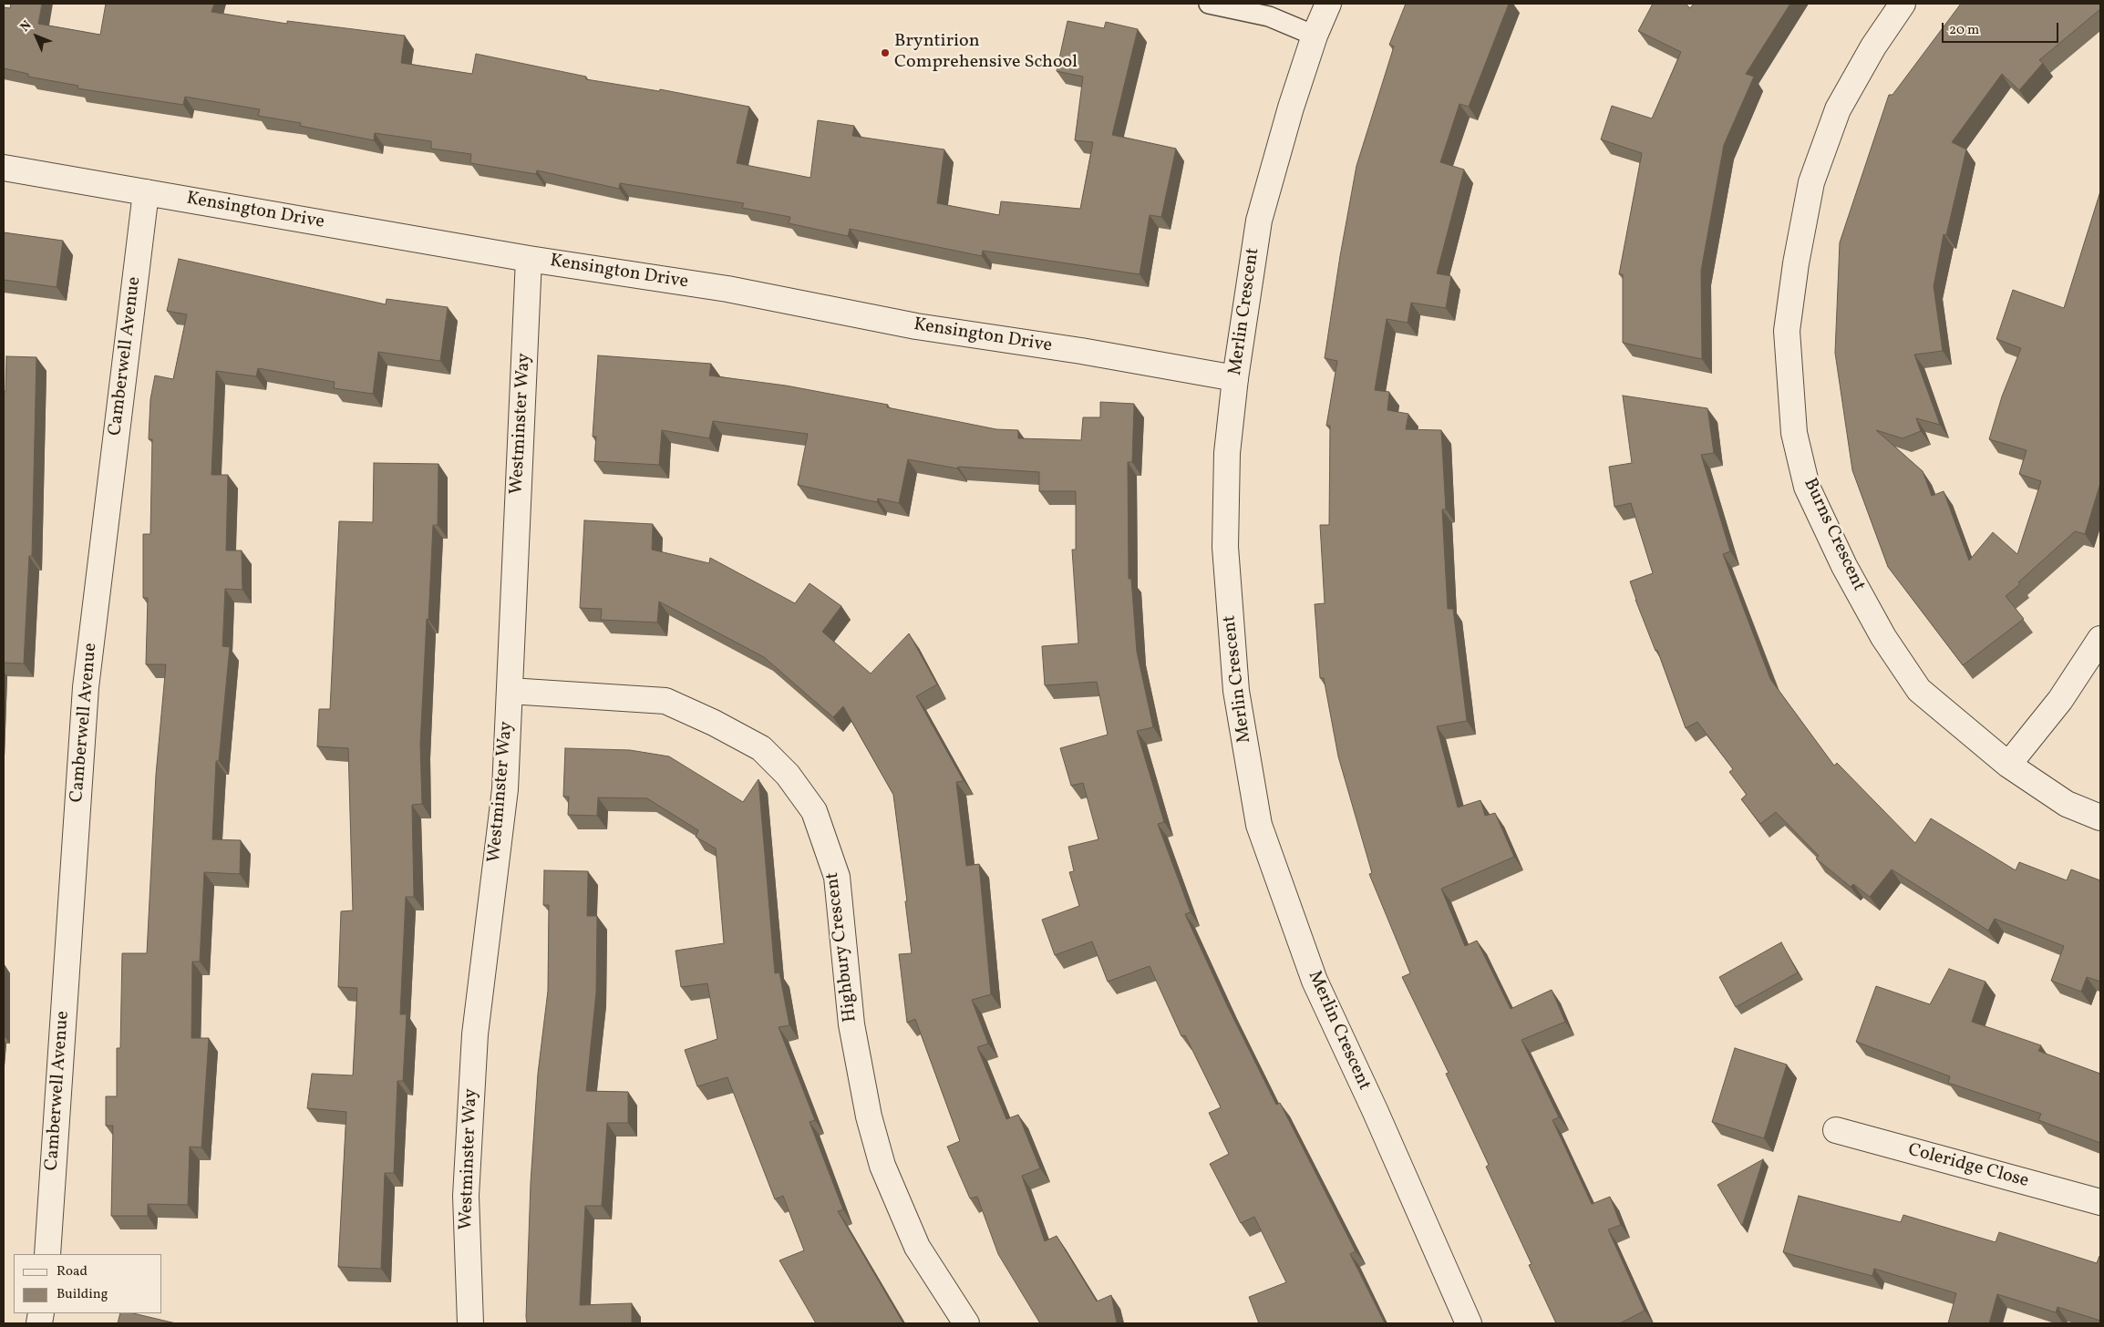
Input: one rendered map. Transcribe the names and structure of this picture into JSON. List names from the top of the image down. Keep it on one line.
{"streets":{"street":["Kensington Drive","Merlin Crescent","Camberwell Avenue","Westminster Way","Burns Crescent","Highbury Crescent","Coleridge Close"]},"crossings":[["Kensington Drive","Merlin Crescent"],["Kensington Drive","Camberwell Avenue"],["Kensington Drive","Westminster Way"],["Westminster Way","Highbury Crescent"]],"places":["Bryntirion Comprehensive School"],"legend":["Road","Building"],"scale_bar":"20 m","north":"top left"}
